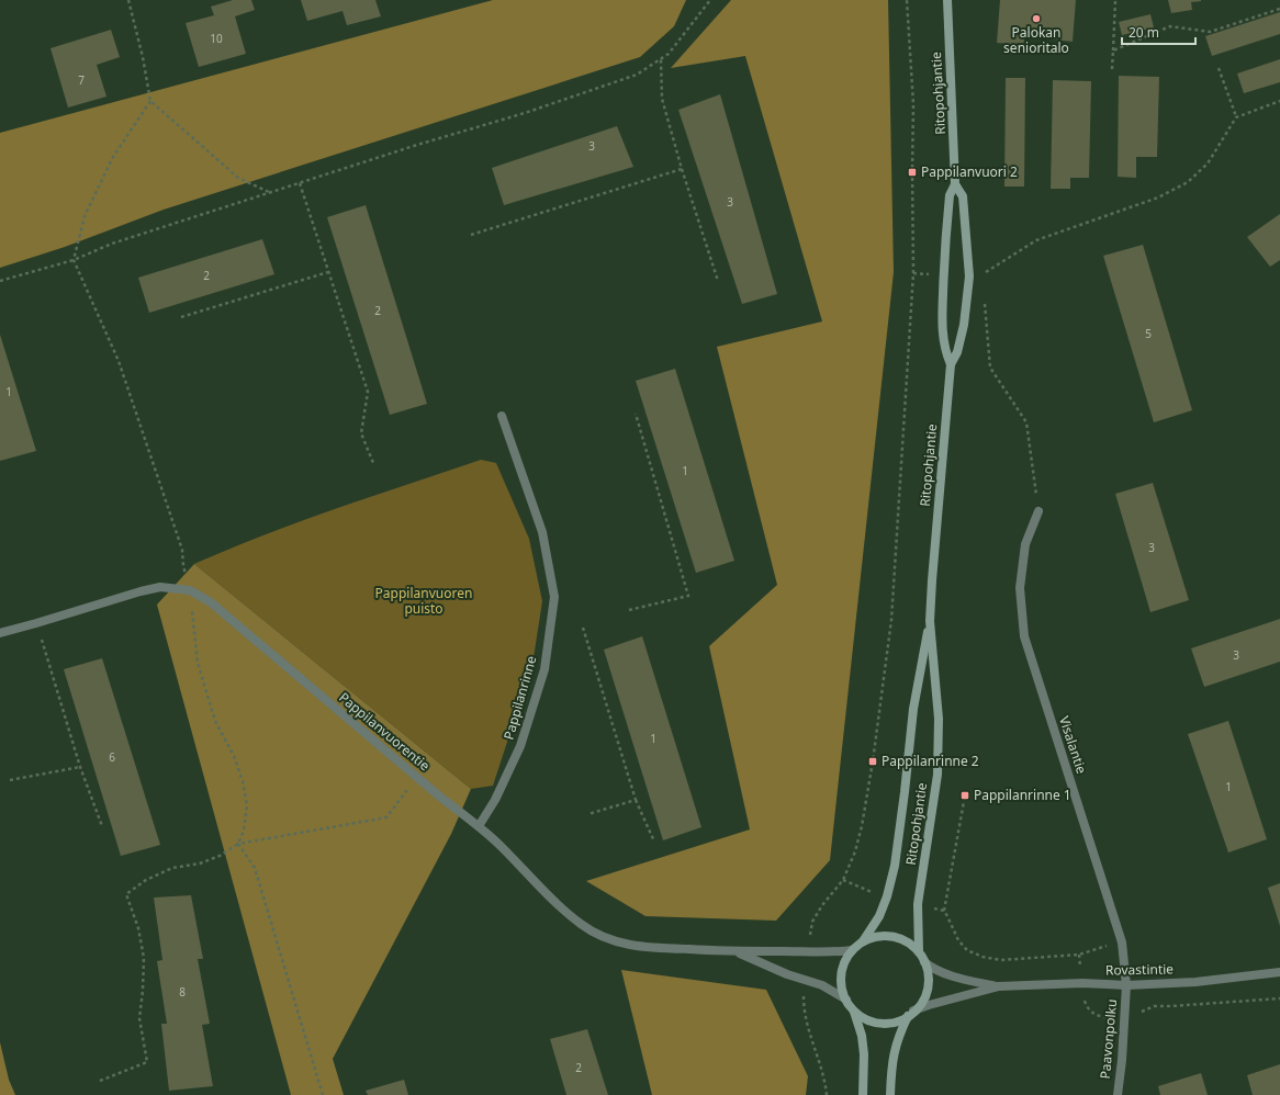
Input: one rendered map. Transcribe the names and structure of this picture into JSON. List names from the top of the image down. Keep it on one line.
{"streets":{"main road":["Ritopohjantie"],"street":["Pappilanrinne","Pappilanvuorentie","Visalantie","Rovastintie","Paavonpolku"]},"crossings":[["Ritopohjantie","Pappilanvuorentie"],["Ritopohjantie","Rovastintie"],["Pappilanrinne","Pappilanvuorentie"],["Pappilanvuorentie","Rovastintie"],["Visalantie","Rovastintie"],["Visalantie","Paavonpolku"],["Rovastintie","Paavonpolku"]],"parks":["Pappilanvuoren puisto"],"places":{"other":["Palokan senioritalo"],"transit":["Pappilanvuori 2","Pappilanrinne 2","Pappilanrinne 1"]},"house_numbers":["10","7","3","3","2","2","5","1","1","3","3","1","6","1","8","2"],"scale_bar":"20 m"}
